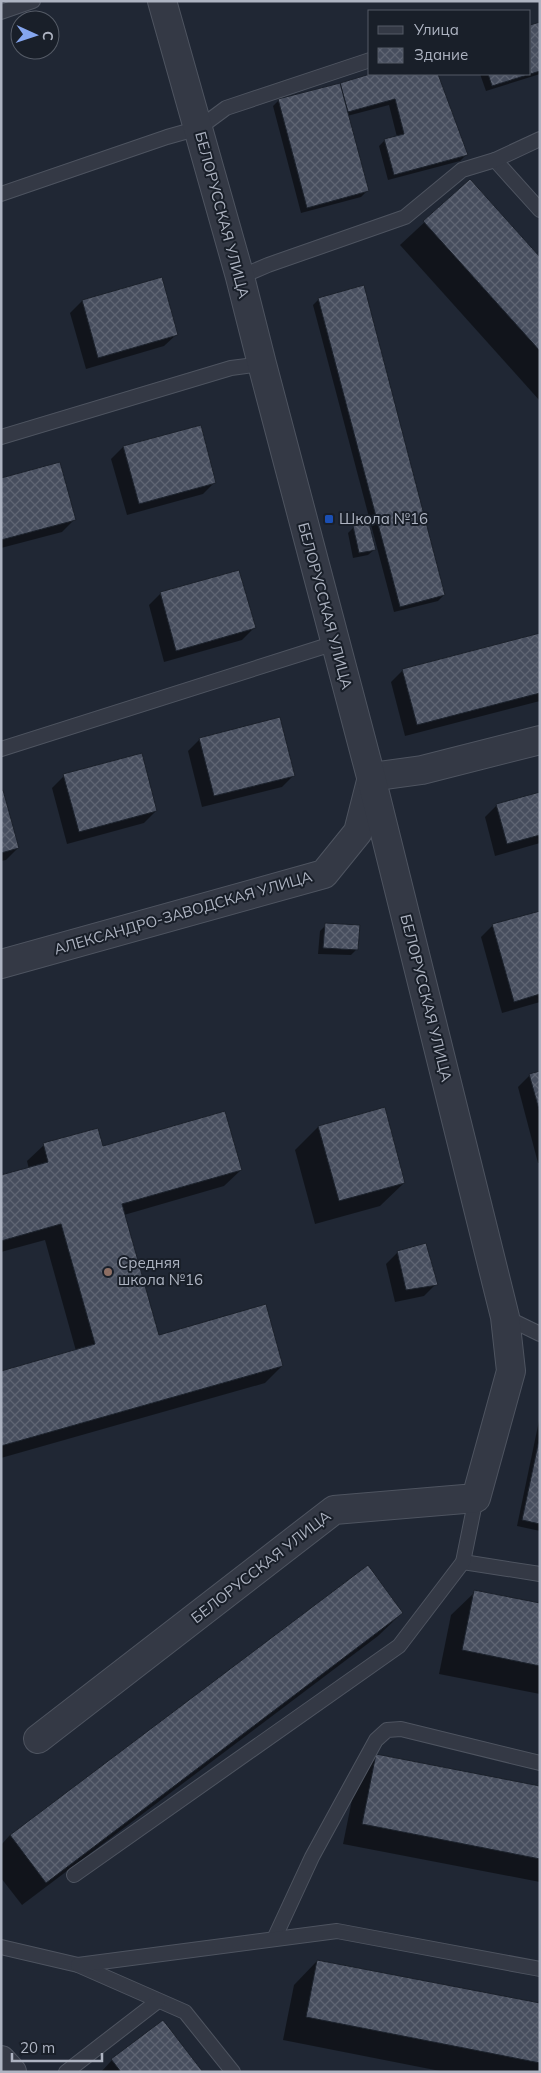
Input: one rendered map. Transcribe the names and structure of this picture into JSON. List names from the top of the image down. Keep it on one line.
{"streets":{"street":["БЕЛОРУССКАЯ УЛИЦА","АЛЕКСАНДРО-ЗАВОДСКАЯ УЛИЦА"]},"crossings":[["БЕЛОРУССКАЯ УЛИЦА","АЛЕКСАНДРО-ЗАВОДСКАЯ УЛИЦА"]],"places":{"transit":["Школа №16"],"other":["Средняя школа №16"]},"legend":["Улица","Здание"],"scale_bar":"20 m","north":"right"}
